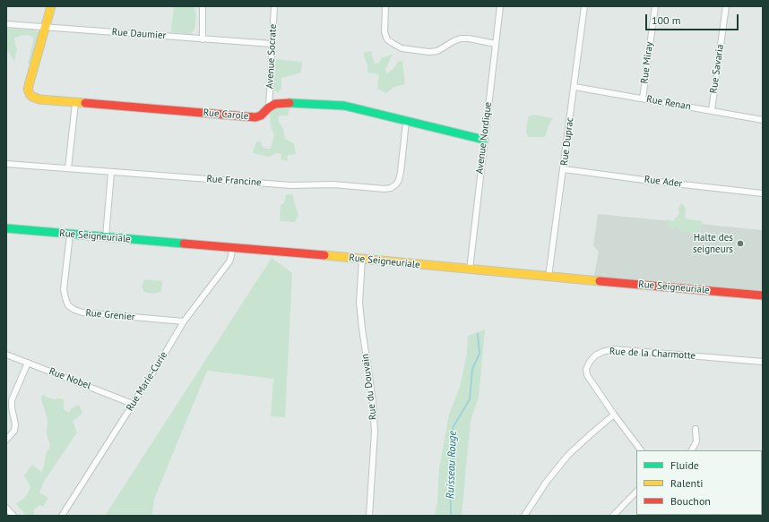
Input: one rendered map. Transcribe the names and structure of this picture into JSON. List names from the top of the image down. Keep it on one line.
{"streets":{"street":["Rue Daumier","Avenue Socrate","Rue Miray","Rue Savaria","Rue Renan","Rue Carole","Avenue Nordique","Rue Duprac","Rue Francine","Rue Ader","Rue Seigneuriale","Rue Grenier","Rue de la Charmotte","Rue Nobel","Rue Marie-Curie","Rue du Douvain"]},"crossings":[["Rue Daumier","Avenue Socrate"],["Rue Daumier","Rue Carole"],["Avenue Socrate","Rue Carole"],["Rue Miray","Rue Renan"],["Rue Savaria","Rue Renan"],["Rue Renan","Rue Duprac"],["Rue Carole","Avenue Nordique"],["Rue Carole","Rue Francine"],["Avenue Nordique","Rue Seigneuriale"],["Rue Duprac","Rue Ader"],["Rue Duprac","Rue Seigneuriale"],["Rue Seigneuriale","Rue Grenier"],["Rue Seigneuriale","Rue Marie-Curie"],["Rue Seigneuriale","Rue du Douvain"],["Rue Grenier","Rue Marie-Curie"],["Rue Nobel","Rue Marie-Curie"]],"water":["Ruisseau Rouge"],"places":["Halte des seigneurs"],"legend":["Fluide","Ralenti","Bouchon"],"scale_bar":"100 m"}
